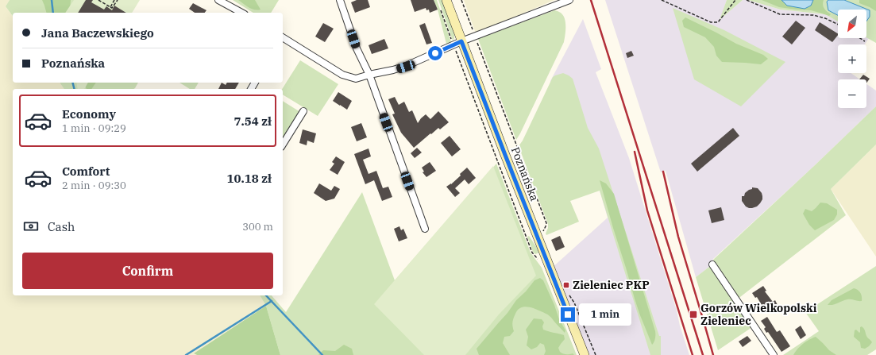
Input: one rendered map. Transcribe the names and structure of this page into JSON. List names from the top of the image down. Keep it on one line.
{"streets":{"main road":["Poznańska"]},"places":{"transit":["Zieleniec PKP","Gorzów Wielkopolski Zieleniec"]},"north":"bottom left","page":{"map_buttons":["+","−"],"banner":["Jana Baczewskiego","Poznańska"],"list":[{"name":"Economy","note":"1 min · 09:29","value":"7.54 zł"},{"name":"Comfort","note":"2 min · 09:30","value":"10.18 zł"}],"pay":["Cash","300 m"],"buttons":"Confirm","bubble":"1 min"}}
